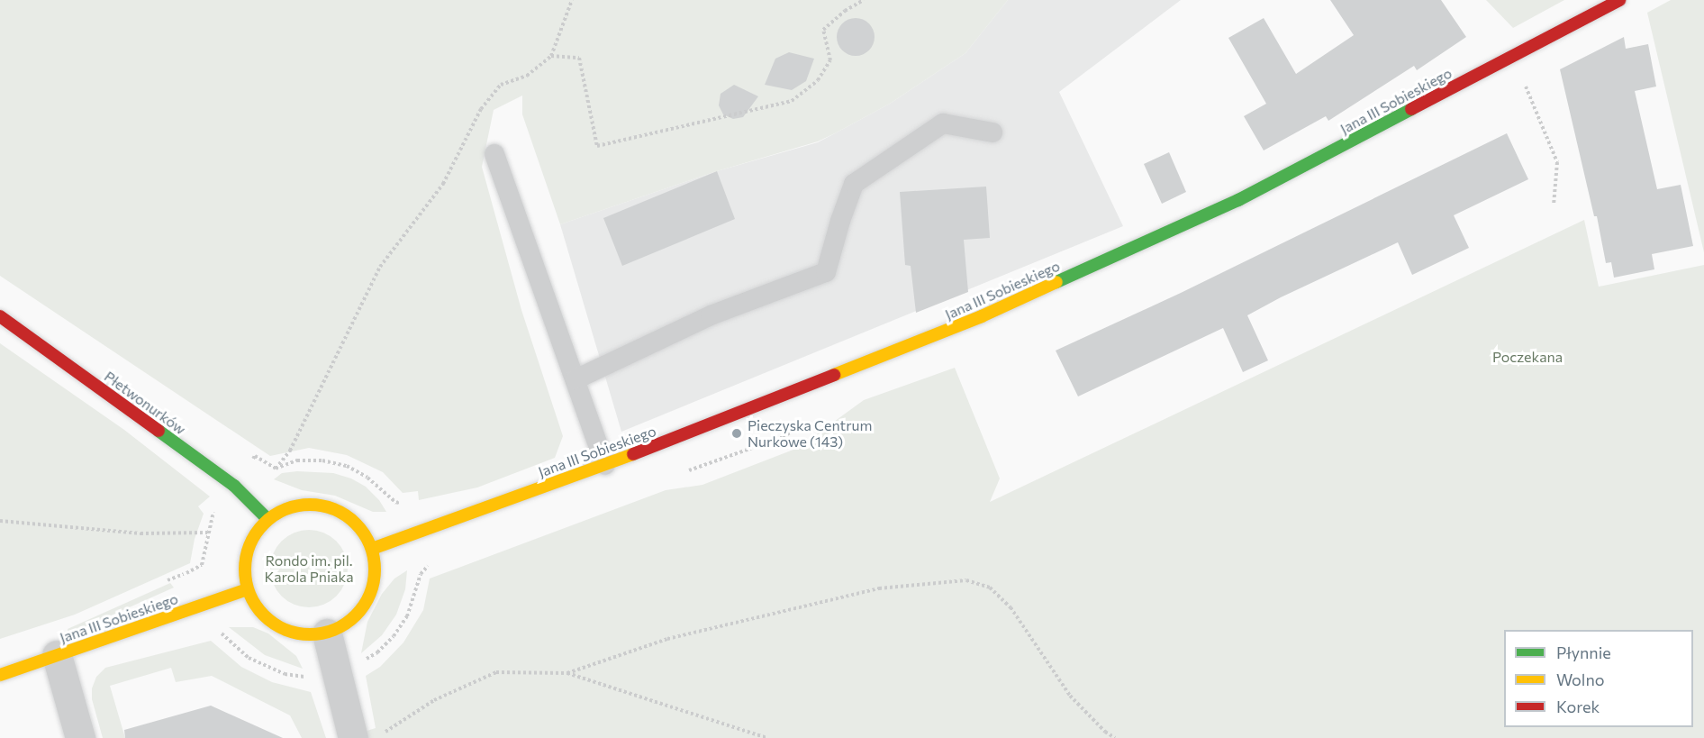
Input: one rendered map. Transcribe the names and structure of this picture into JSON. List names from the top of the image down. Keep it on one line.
{"streets":{"street":["Jana III Sobieskiego","Płetwonurków"]},"crossings":[["Jana III Sobieskiego","Płetwonurków"]],"parks":["Poczekana","Rondo im. pil. Karola Pniaka"],"places":["Pieczyska Centrum Nurkowe (143)"],"legend":["Płynnie","Wolno","Korek"]}
